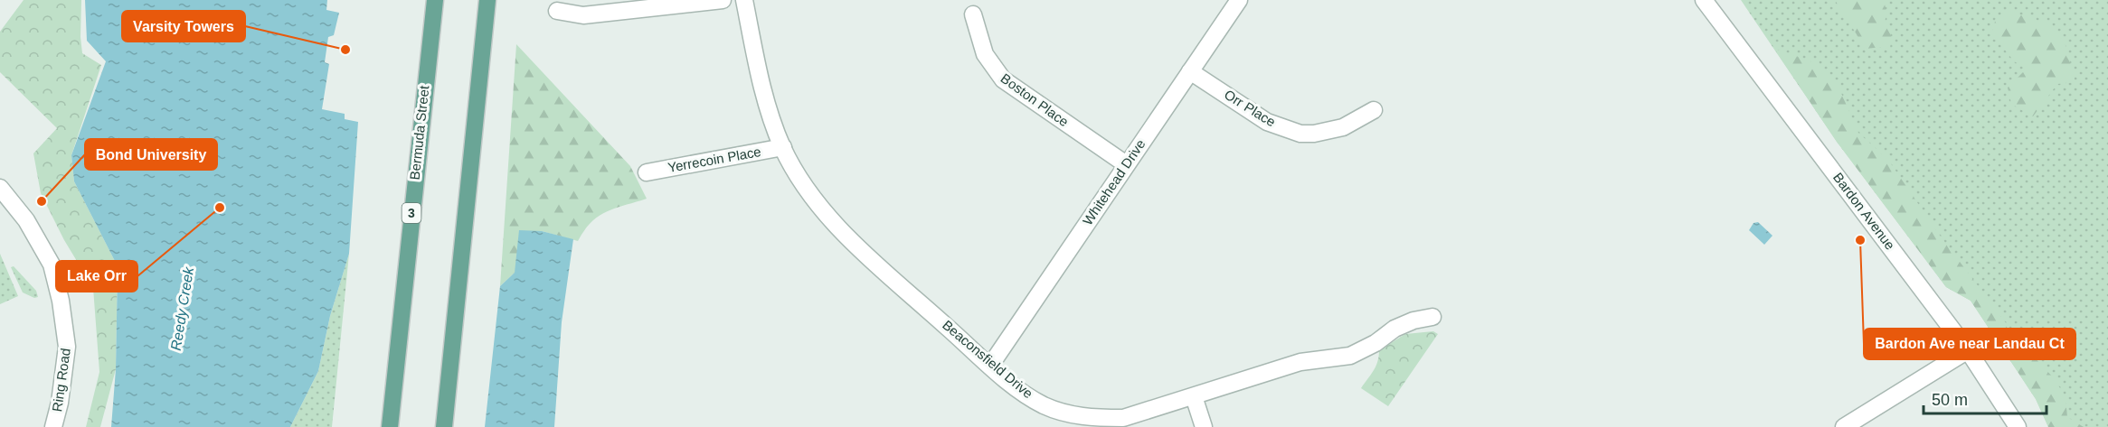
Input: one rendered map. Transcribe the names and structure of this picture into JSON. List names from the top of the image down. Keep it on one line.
{"streets":{"main road":["Bermuda Street","3"],"street":["Boston Place","Orr Place","Yerrecoin Place","Whitehead Drive","Bardon Avenue","Beaconsfield Drive","Ring Road"]},"crossings":[["Boston Place","Whitehead Drive"],["Orr Place","Whitehead Drive"],["Yerrecoin Place","Beaconsfield Drive"],["Whitehead Drive","Beaconsfield Drive"]],"water":["Reedy Creek"],"places":["Varsity Towers","Bond University","Lake Orr","Bardon Ave near Landau Ct"],"scale_bar":"50 m"}
